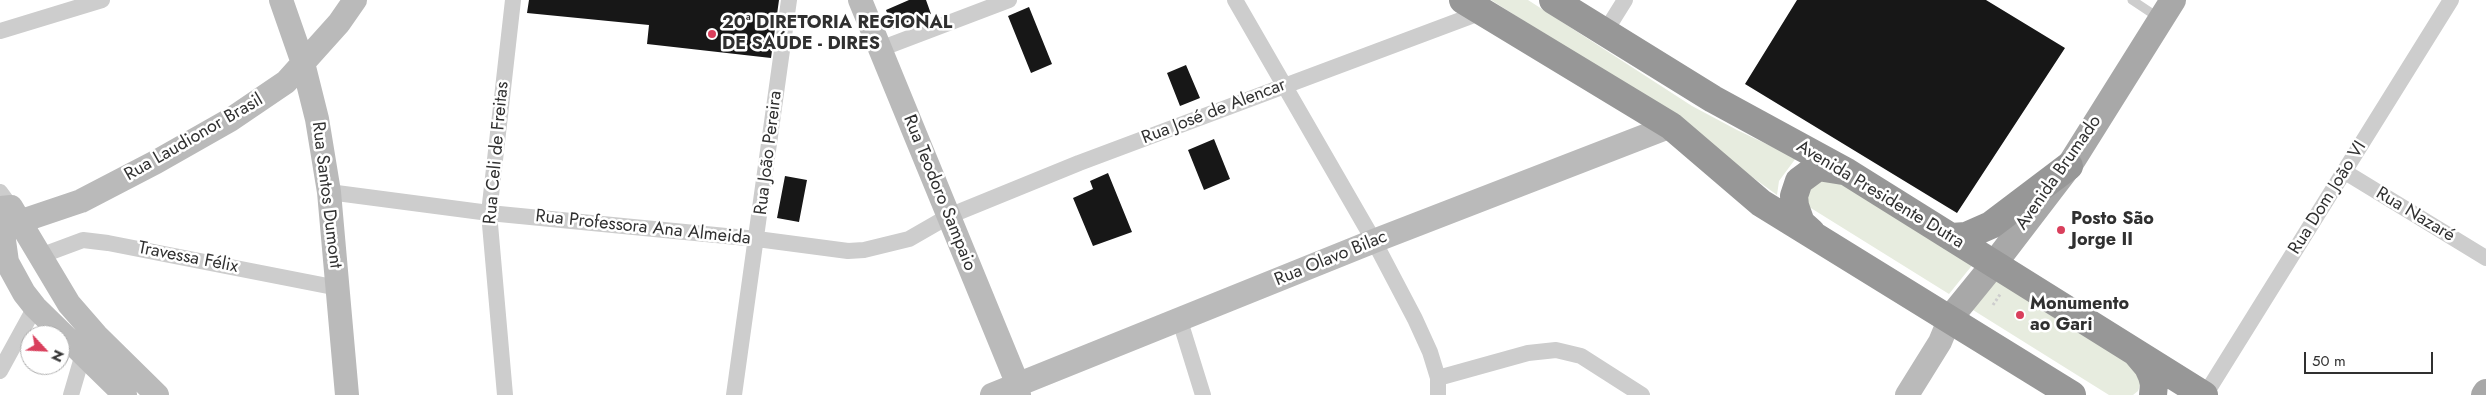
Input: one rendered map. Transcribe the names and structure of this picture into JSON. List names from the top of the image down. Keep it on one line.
{"streets":{"highway":["Avenida Presidente Dutra"],"main road":["Avenida Brumado"],"street":["Rua José de Alencar","Rua Laudionor Brasil","Rua Celi de Freitas","Rua João Pereira","Rua Teodoro Sampaio","Rua Santos Dumont","Rua Dom João VI","Rua Nazaré","Rua Professora Ana Almeida","Travessa Félix","Rua Olavo Bilac"]},"crossings":[["Rua José de Alencar","Rua Teodoro Sampaio"],["Rua José de Alencar","Rua Professora Ana Almeida"],["Rua Laudionor Brasil","Rua Santos Dumont"],["Rua Celi de Freitas","Rua Professora Ana Almeida"],["Rua João Pereira","Rua Professora Ana Almeida"],["Avenida Brumado","Avenida Presidente Dutra"],["Rua Teodoro Sampaio","Rua Professora Ana Almeida"],["Rua Teodoro Sampaio","Rua Olavo Bilac"],["Rua Santos Dumont","Rua Professora Ana Almeida"],["Rua Santos Dumont","Travessa Félix"],["Avenida Presidente Dutra","Rua Dom João VI"],["Rua Dom João VI","Rua Nazaré"]],"places":["20ª DIRETORIA REGIONAL DE SAÚDE - DIRES","Posto São Jorge II","Monumento ao Gari"],"scale_bar":"50 m","north":"bottom right"}
